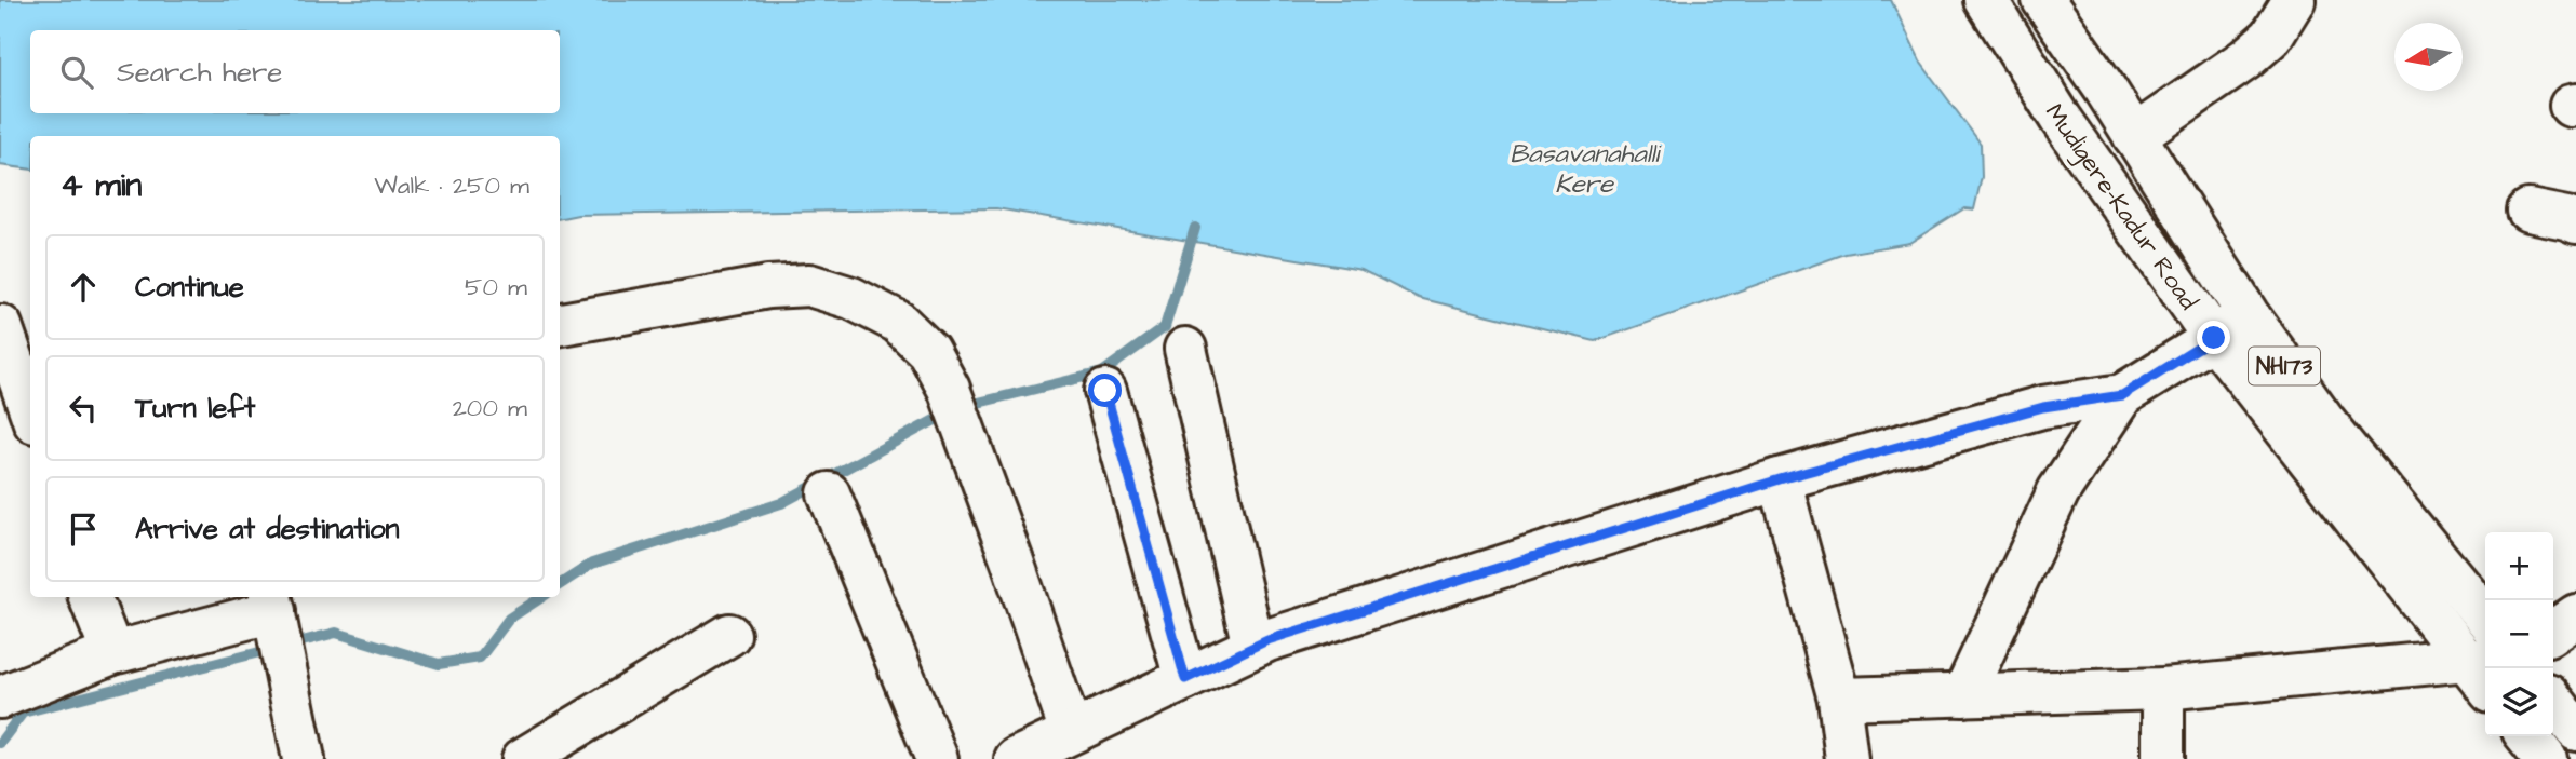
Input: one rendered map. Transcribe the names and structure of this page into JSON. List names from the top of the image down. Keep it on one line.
{"streets":{"main road":["Mudigere-Kadur Road","NH173"]},"water":["Basavanahalli Kere"],"north":"left","page":{"search":"Search here","heading":["4 min","Walk · 250 m"],"list":[["Continue","50 m"],["Turn left","200 m"],"Arrive at destination"],"map_buttons":["+","−"]}}
